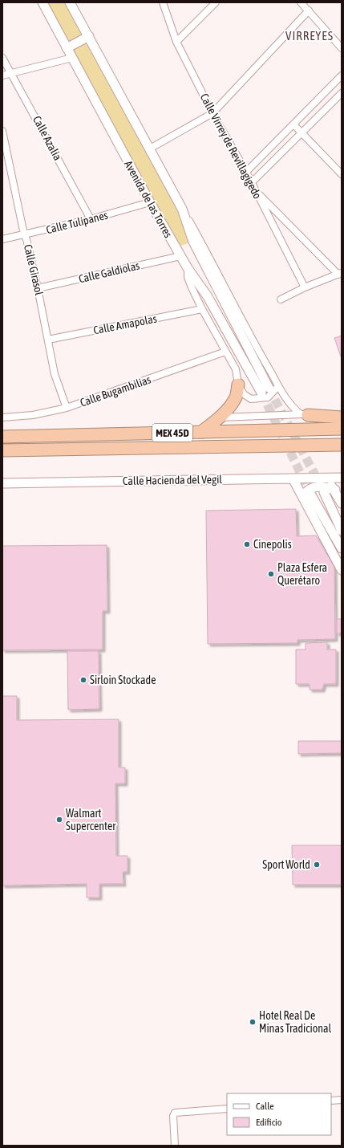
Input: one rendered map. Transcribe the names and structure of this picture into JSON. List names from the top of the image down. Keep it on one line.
{"streets":{"highway":["MEX 45D"],"main road":["Avenida de las Torres","Calle Hacienda del Vegil"],"street":["Calle Azalia","Calle Virrey de Revillagigedo","Calle Tulipanes","Calle Girasol","Calle Galdiolas","Calle Amapolas","Calle Bugambilias"]},"crossings":[["Calle Azalia","Calle Tulipanes"],["Avenida de las Torres","Calle Tulipanes"],["Avenida de las Torres","Calle Galdiolas"],["Calle Tulipanes","Calle Girasol"],["Calle Girasol","Calle Galdiolas"],["Calle Girasol","Calle Amapolas"],["Calle Girasol","Calle Bugambilias"]],"districts":["VIRREYES"],"places":["Cinepolis","Plaza Esfera Querétaro","Sirloin Stockade","Walmart Supercenter","Sport World","Hotel Real De Minas Tradicional"],"legend":["Calle","Edificio"]}
